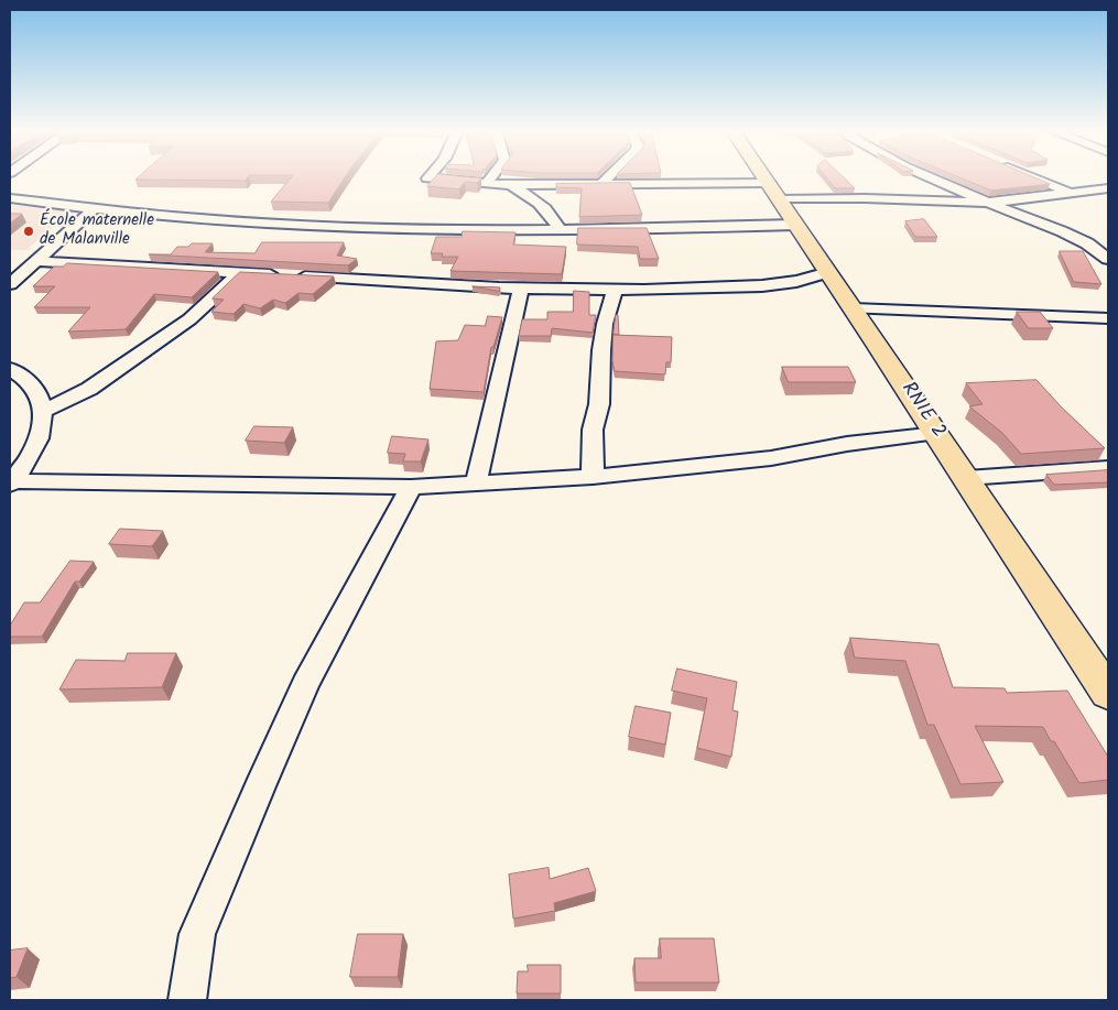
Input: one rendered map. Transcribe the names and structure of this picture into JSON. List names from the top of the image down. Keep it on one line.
{"streets":{"main road":["RNIE 2"]},"places":["École maternelle de Malanville"]}
